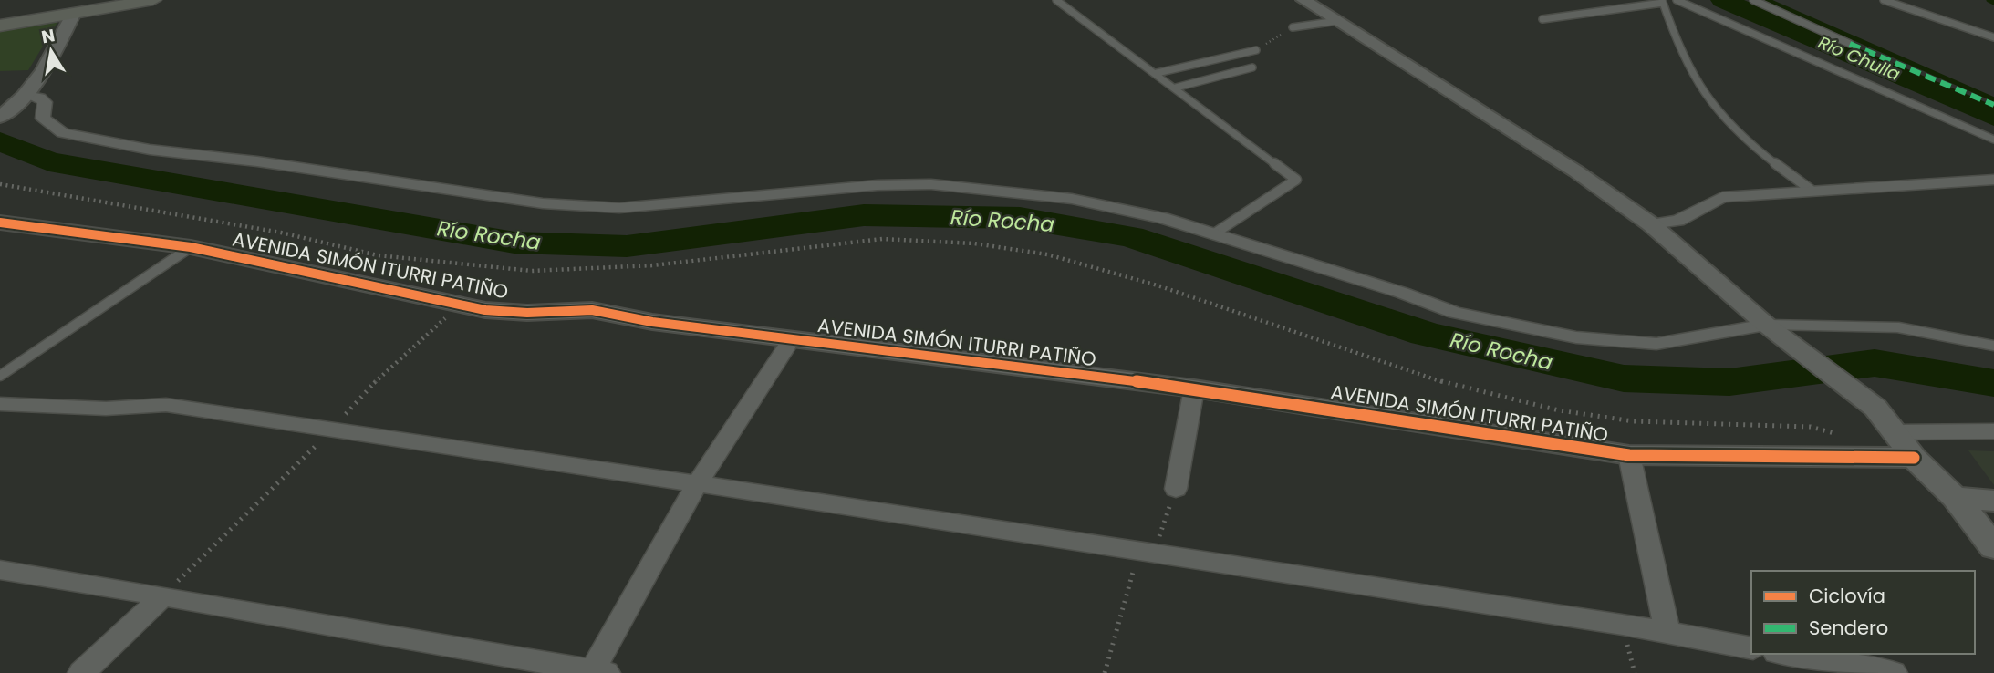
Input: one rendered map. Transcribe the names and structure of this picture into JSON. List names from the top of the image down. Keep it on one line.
{"streets":{"street":["AVENIDA SIMÓN ITURRI PATIÑO"]},"water":["Río Chulla","Río Rocha"],"legend":["Ciclovía","Sendero"],"north":"top"}
